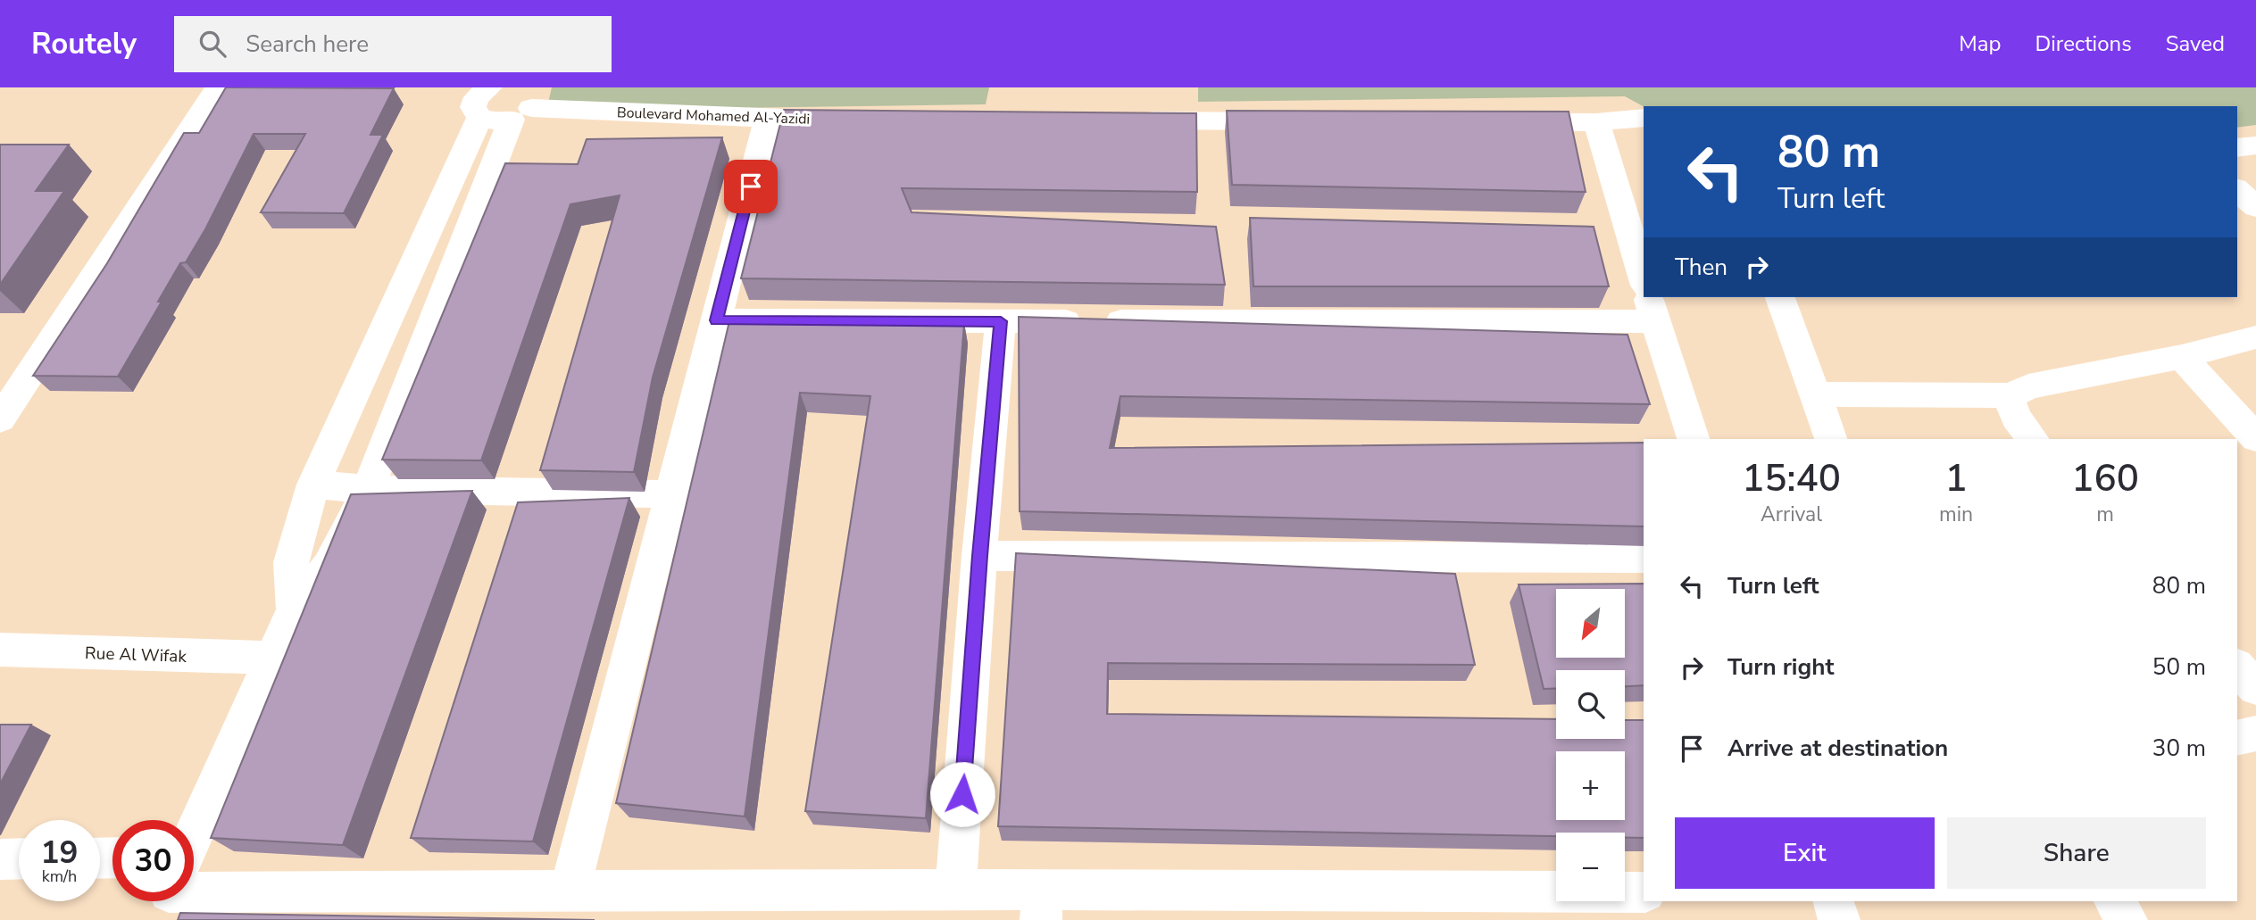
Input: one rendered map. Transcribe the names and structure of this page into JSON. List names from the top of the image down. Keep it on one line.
{"streets":{"street":["Boulevard Mohamed Al-Yazidi","Rue Al Wifak"]},"north":"bottom left","page":{"header":"Routely","search":"Search here","nav":["Map","Directions","Saved"],"turn":["80 m","Turn left"],"then":"Then","eta":["15:40","Arrival","1","min","160","m"],"list":[{"name":"Turn left","value":"80 m"},{"name":"Turn right","value":"50 m"},{"name":"Arrive at destination","value":"30 m"}],"map_buttons":["+","−"],"buttons":["Exit","Share"],"speed":"19 km/h","limit":"30"}}
